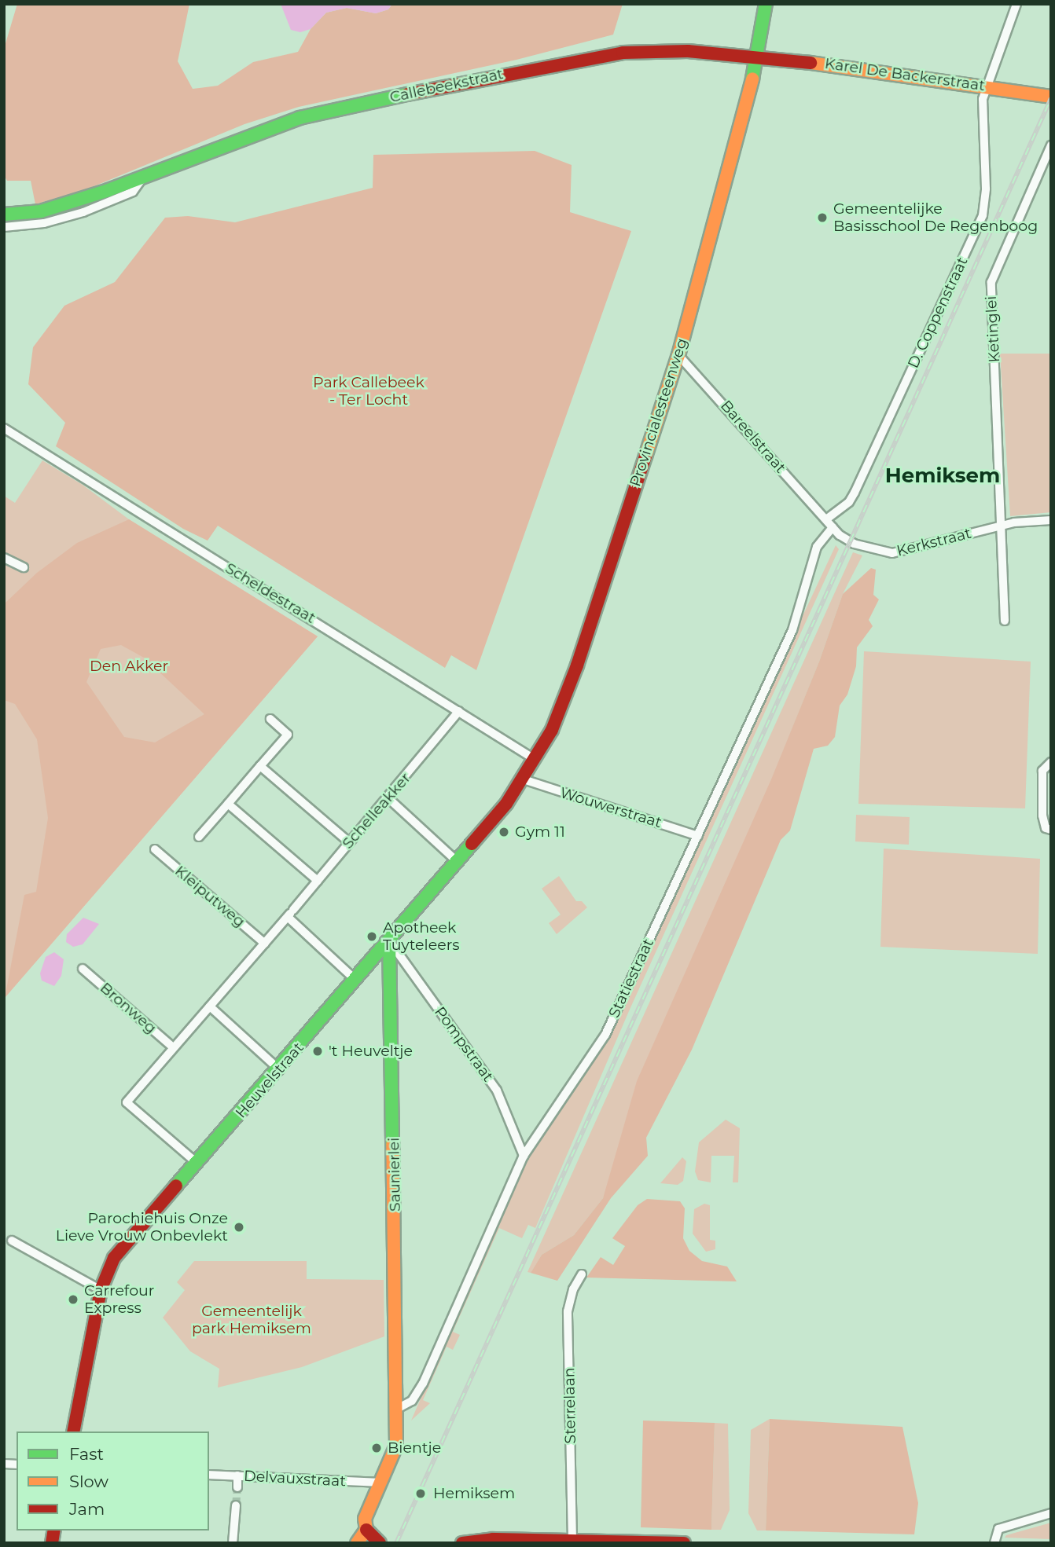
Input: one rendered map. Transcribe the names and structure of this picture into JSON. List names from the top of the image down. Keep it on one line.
{"streets":{"street":["Karel De Backerstraat","Callebeekstraat","D. Coppenstraat","Ketinglei","Provincialesteenweg","Bareelstraat","Kerkstraat","Scheldestraat","Wouwerstraat","Schelleakker","Kleiputweg","Statiestraat","Bronweg","Pompstraat","Heuvelstraat","Saunierlei","Sterrelaan","Delvauxstraat"]},"crossings":[["Karel De Backerstraat","Callebeekstraat"],["Karel De Backerstraat","D. Coppenstraat"],["Karel De Backerstraat","Provincialesteenweg"],["Callebeekstraat","Provincialesteenweg"],["D. Coppenstraat","Bareelstraat"],["D. Coppenstraat","Kerkstraat"],["Ketinglei","Kerkstraat"],["Provincialesteenweg","Bareelstraat"],["Provincialesteenweg","Scheldestraat"],["Provincialesteenweg","Heuvelstraat"],["Bareelstraat","Kerkstraat"],["Kerkstraat","Statiestraat"],["Scheldestraat","Schelleakker"],["Scheldestraat","Heuvelstraat"],["Wouwerstraat","Statiestraat"],["Wouwerstraat","Heuvelstraat"],["Schelleakker","Kleiputweg"],["Schelleakker","Bronweg"],["Schelleakker","Heuvelstraat"],["Statiestraat","Pompstraat"],["Statiestraat","Saunierlei"],["Pompstraat","Heuvelstraat"],["Pompstraat","Saunierlei"],["Heuvelstraat","Saunierlei"],["Saunierlei","Delvauxstraat"]],"districts":["Hemiksem"],"parks":["Park Callebeek - Ter Locht","Den Akker","Gemeentelijk park Hemiksem"],"places":["Gemeentelijke Basisschool De Regenboog","Gym 11","Apotheek Tuyteleers","'t Heuveltje","Parochiehuis Onze Lieve Vrouw Onbevlekt","Carrefour Express","Bientje","Hemiksem"],"legend":["Fast","Slow","Jam"]}
